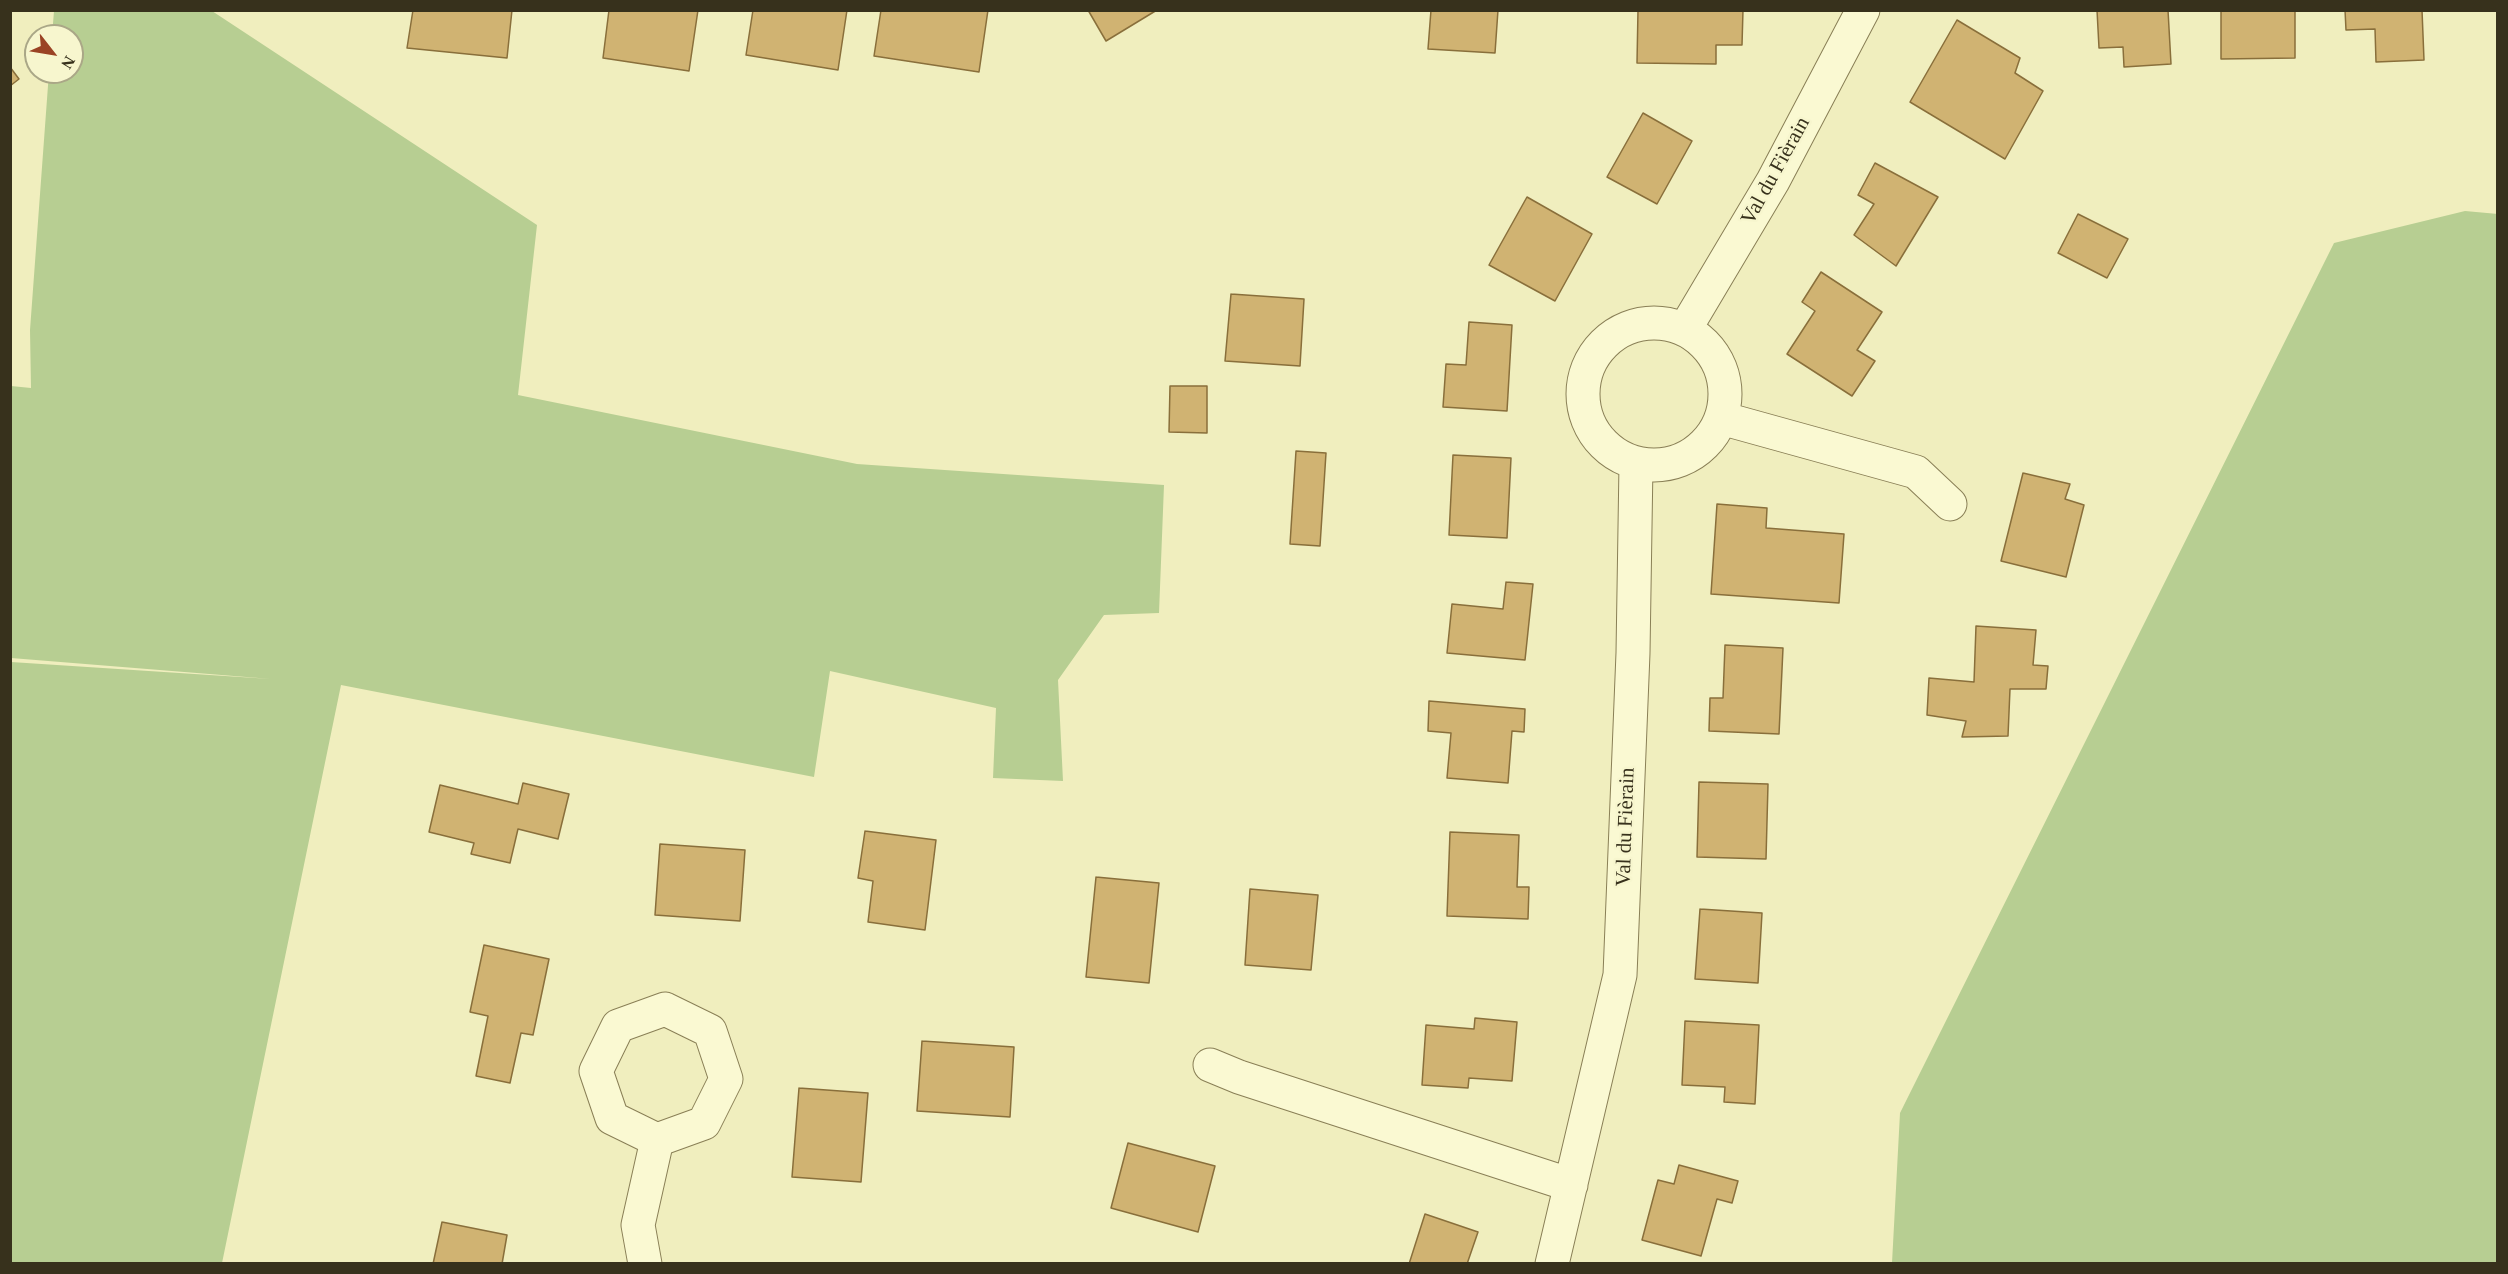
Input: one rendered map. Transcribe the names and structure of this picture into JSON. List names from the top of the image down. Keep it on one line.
{"streets":{"street":["Val du Fièrain"]},"north":"bottom right"}
